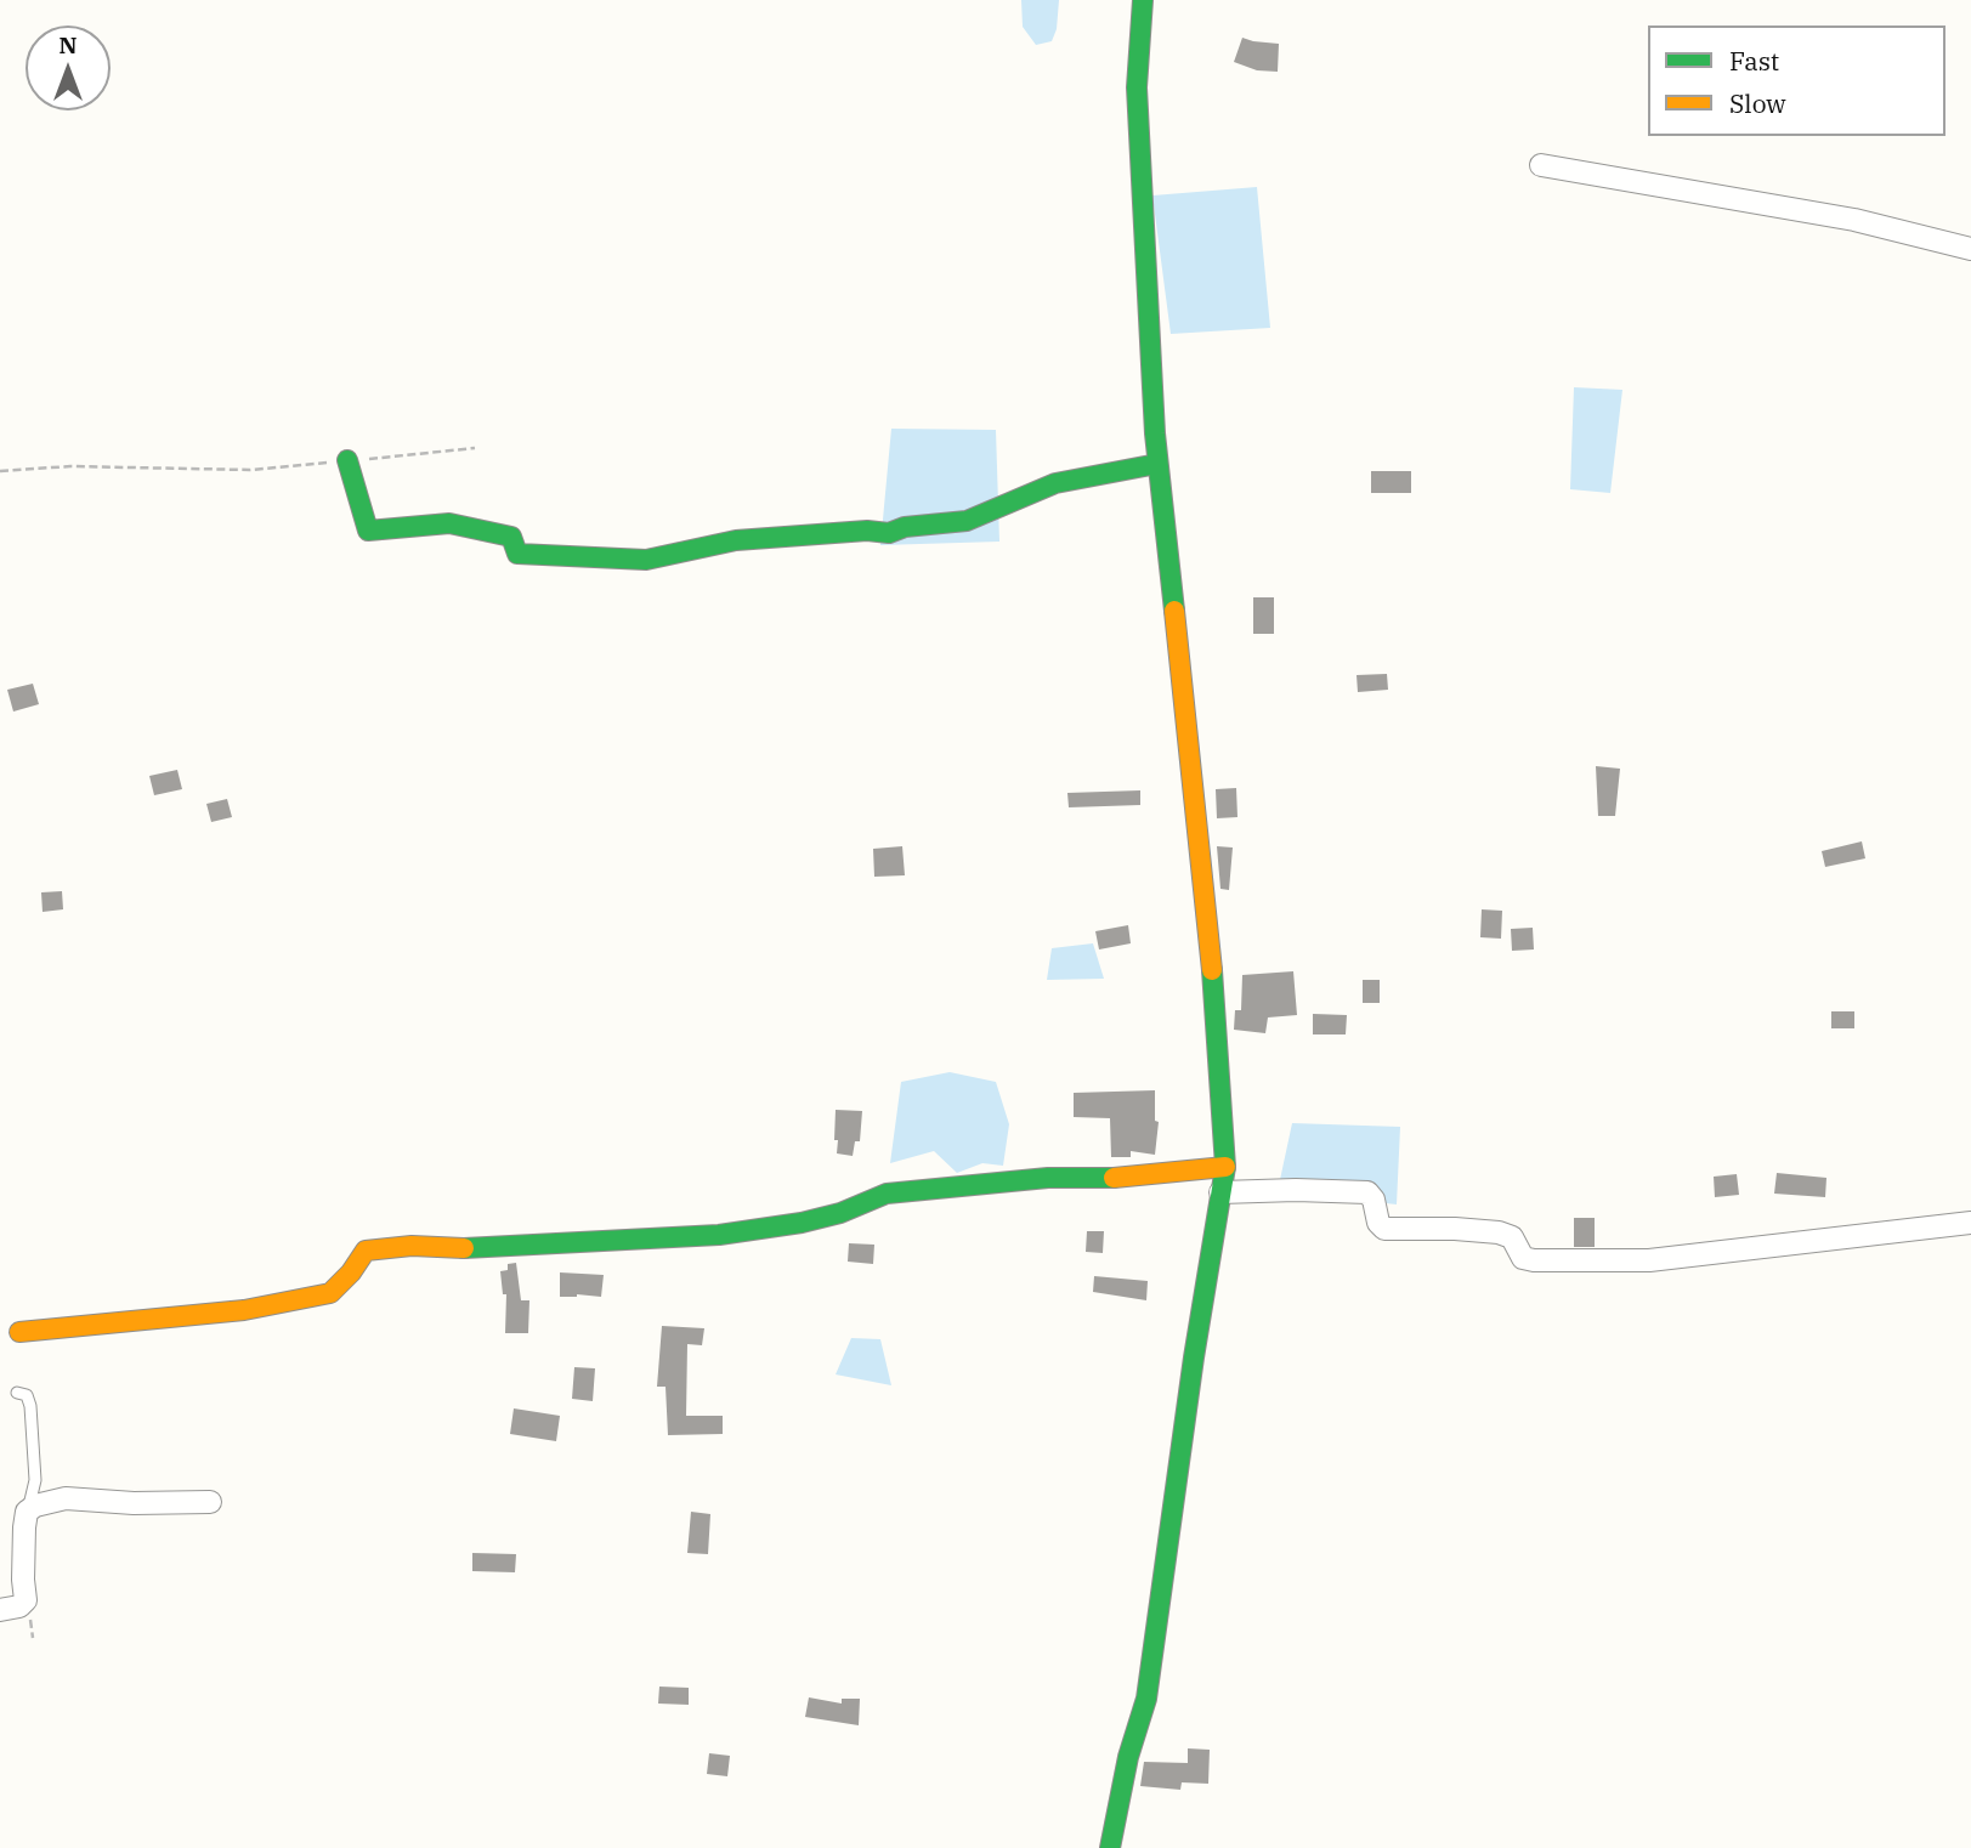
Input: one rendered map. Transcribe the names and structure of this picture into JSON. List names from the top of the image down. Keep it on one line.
{"legend":["Fast","Slow"],"north":"top"}
